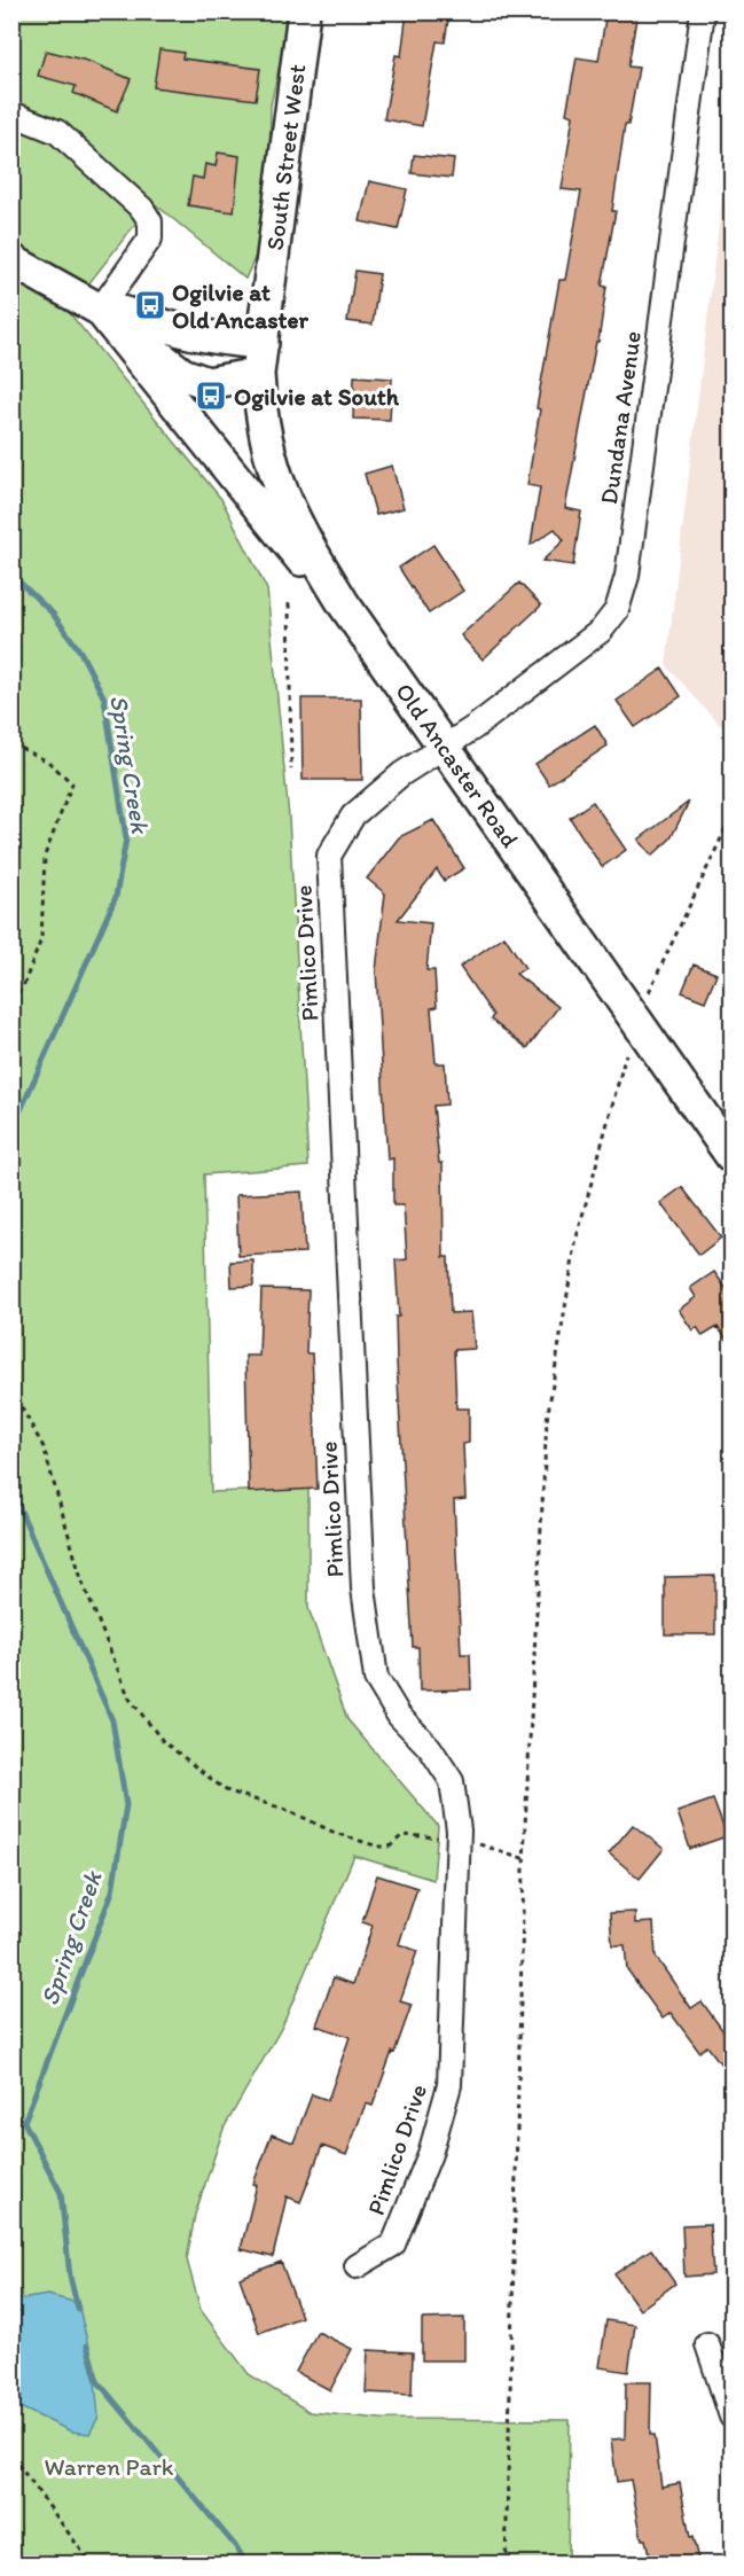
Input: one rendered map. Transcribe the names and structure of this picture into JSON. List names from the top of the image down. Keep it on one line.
{"streets":{"street":["South Street West","Dundana Avenue","Old Ancaster Road","Pimlico Drive"]},"crossings":[["South Street West","Old Ancaster Road"],["Dundana Avenue","Old Ancaster Road"],["Dundana Avenue","Pimlico Drive"],["Old Ancaster Road","Pimlico Drive"]],"water":["Spring Creek"],"parks":["Warren Park"],"places":{"bus stop":["Ogilvie at Old Ancaster","Ogilvie at South"]}}
